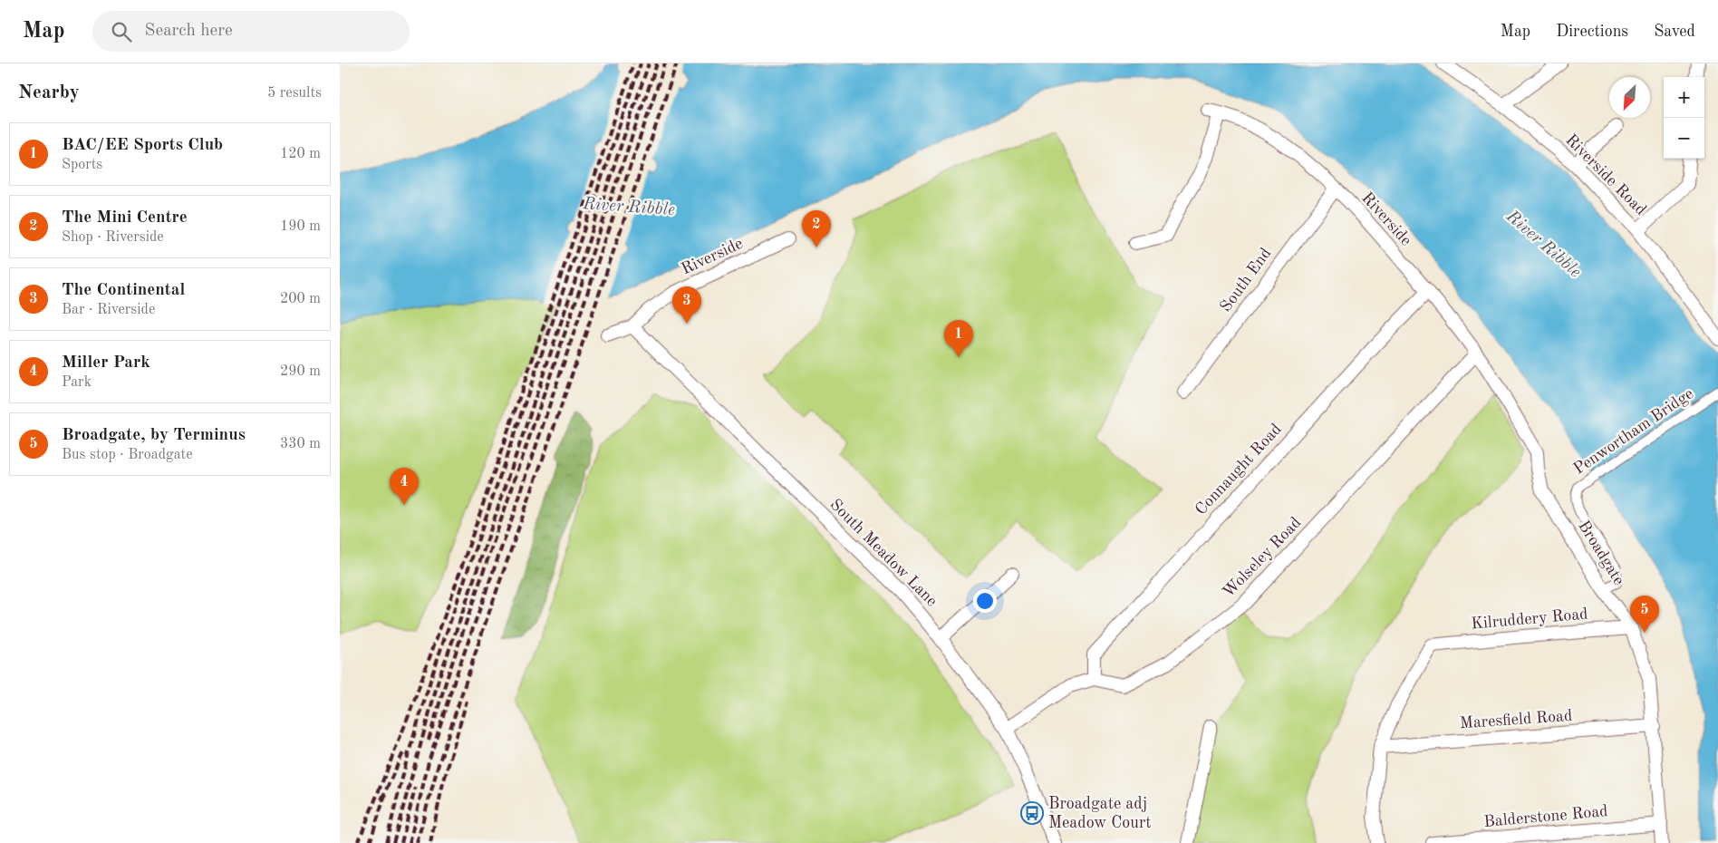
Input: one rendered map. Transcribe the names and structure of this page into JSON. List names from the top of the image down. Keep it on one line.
{"streets":{"street":["Riverside Road","Riverside","South End","Penwortham Bridge","Connaught Road","South Meadow Lane","Broadgate","Wolseley Road","Kilruddery Road","Maresfield Road","Balderstone Road"]},"crossings":[["Riverside","South End"],["Riverside","Connaught Road"],["Riverside","South Meadow Lane"],["Riverside","Broadgate"],["Riverside","Wolseley Road"],["Penwortham Bridge","Broadgate"],["Connaught Road","Wolseley Road"],["South Meadow Lane","Wolseley Road"],["Broadgate","Kilruddery Road"],["Broadgate","Maresfield Road"],["Broadgate","Balderstone Road"],["Kilruddery Road","Maresfield Road"]],"water":["River Ribble"],"places":{"bus stop":["Broadgate adj Meadow Court"]},"north":"bottom left","page":{"header":"Map","search":"Search here","nav":["Map","Directions","Saved"],"heading":["Nearby","5 results"],"map_buttons":["+","−"],"list":[{"mark":"1","name":"BAC/EE Sports Club","note":"Sports","value":"120 m"},{"mark":"2","name":"The Mini Centre","note":"Shop · Riverside","value":"190 m"},{"mark":"3","name":"The Continental","note":"Bar · Riverside","value":"200 m"},{"mark":"4","name":"Miller Park","note":"Park","value":"290 m"},{"mark":"5","name":"Broadgate, by Terminus","note":"Bus stop · Broadgate","value":"330 m"}],"pins":["2","3","1","4","5"]}}
